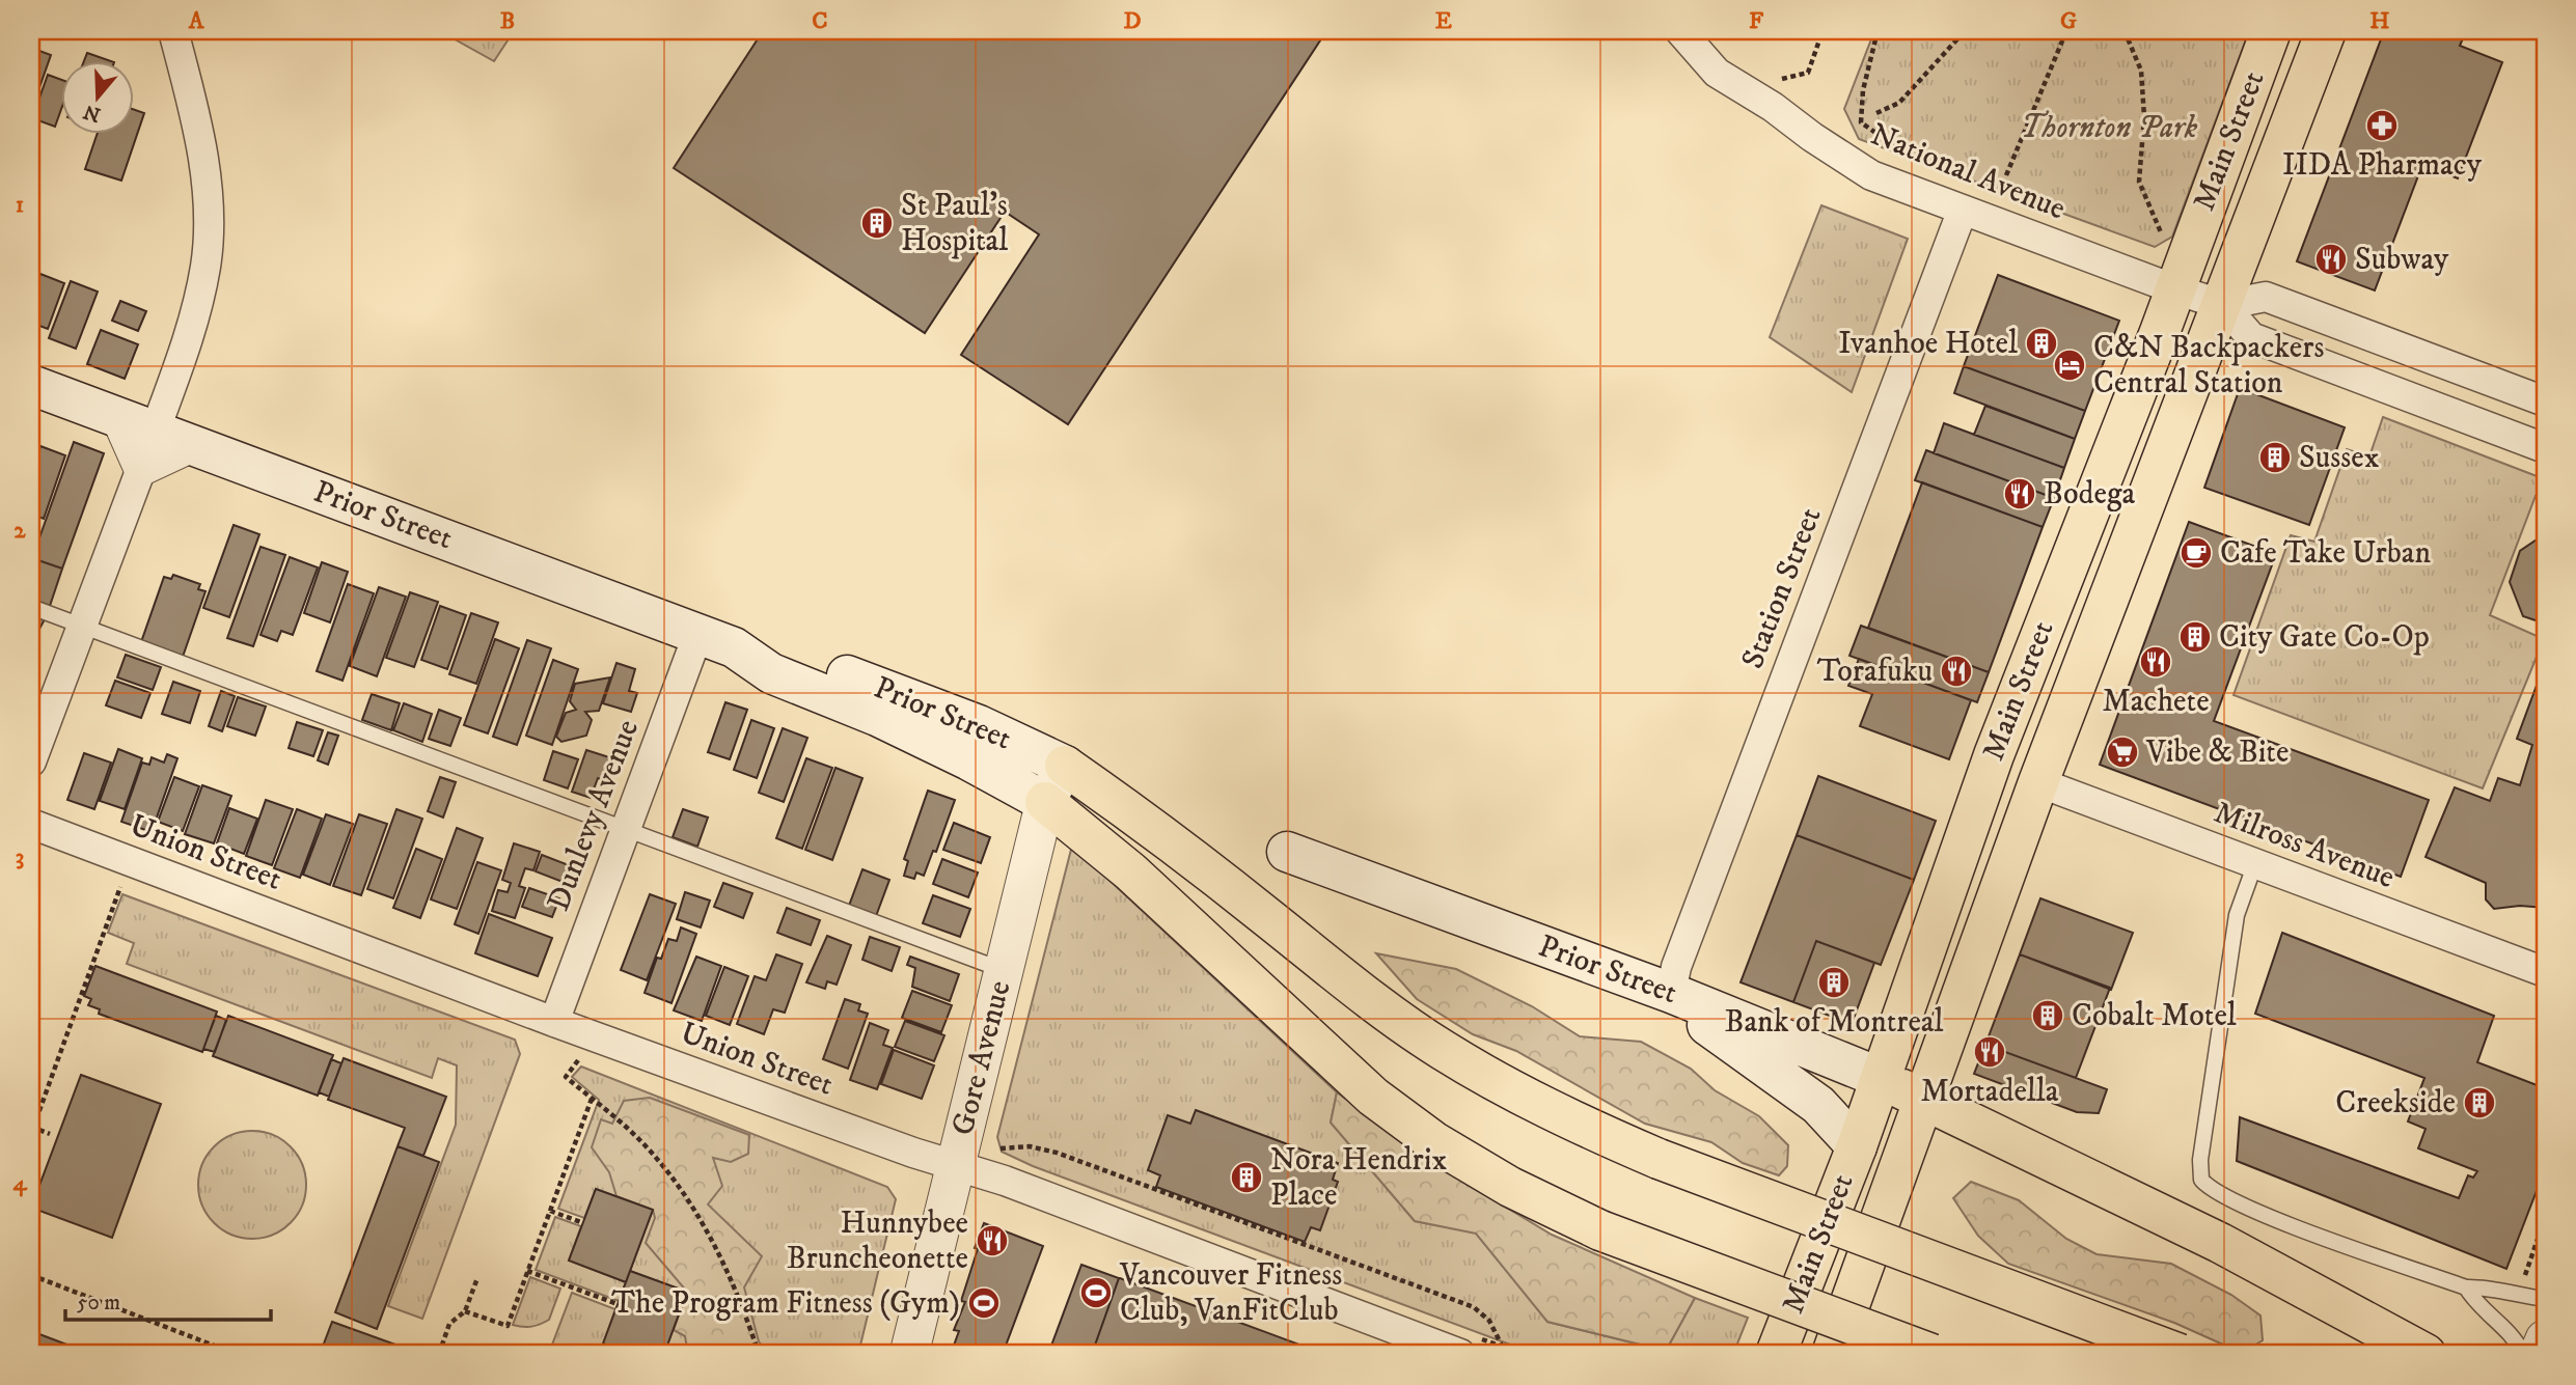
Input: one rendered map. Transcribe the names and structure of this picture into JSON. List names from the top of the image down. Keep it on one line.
{"streets":{"main road":["Main Street","Prior Street"],"street":["National Avenue","Station Street","Dunlevy Avenue","Milross Avenue","Union Street","Gore Avenue"]},"crossings":[["Main Street","National Avenue"],["Main Street","Prior Street"],["Main Street","Milross Avenue"],["National Avenue","Station Street"],["Prior Street","Station Street"],["Prior Street","Dunlevy Avenue"],["Prior Street","Gore Avenue"],["Dunlevy Avenue","Union Street"],["Union Street","Gore Avenue"]],"parks":["Thornton Park"],"places":{"pharmacy":["IIDA Pharmacy"],"building":["St Paul's Hospital","Ivanhoe Hotel","Sussex","City Gate Co-Op","Bank of Montreal","Cobalt Motel","Creekside","Nora Hendrix Place"],"restaurant":["Subway","Bodega","Machete","Torafuku","Mortadella","Hunnybee Bruncheonette"],"hotel":["C&N Backpackers Central Station"],"cafe":["Cafe Take Urban"],"supermarket":["Vibe & Bite"],"sports":["Vancouver Fitness Club, VanFitClub","The Program Fitness (Gym)"]},"scale_bar":"50 m","north":"bottom","grid":{"columns":["A","B","C","D","E","F","G","H"],"rows":["1","2","3","4"]}}
